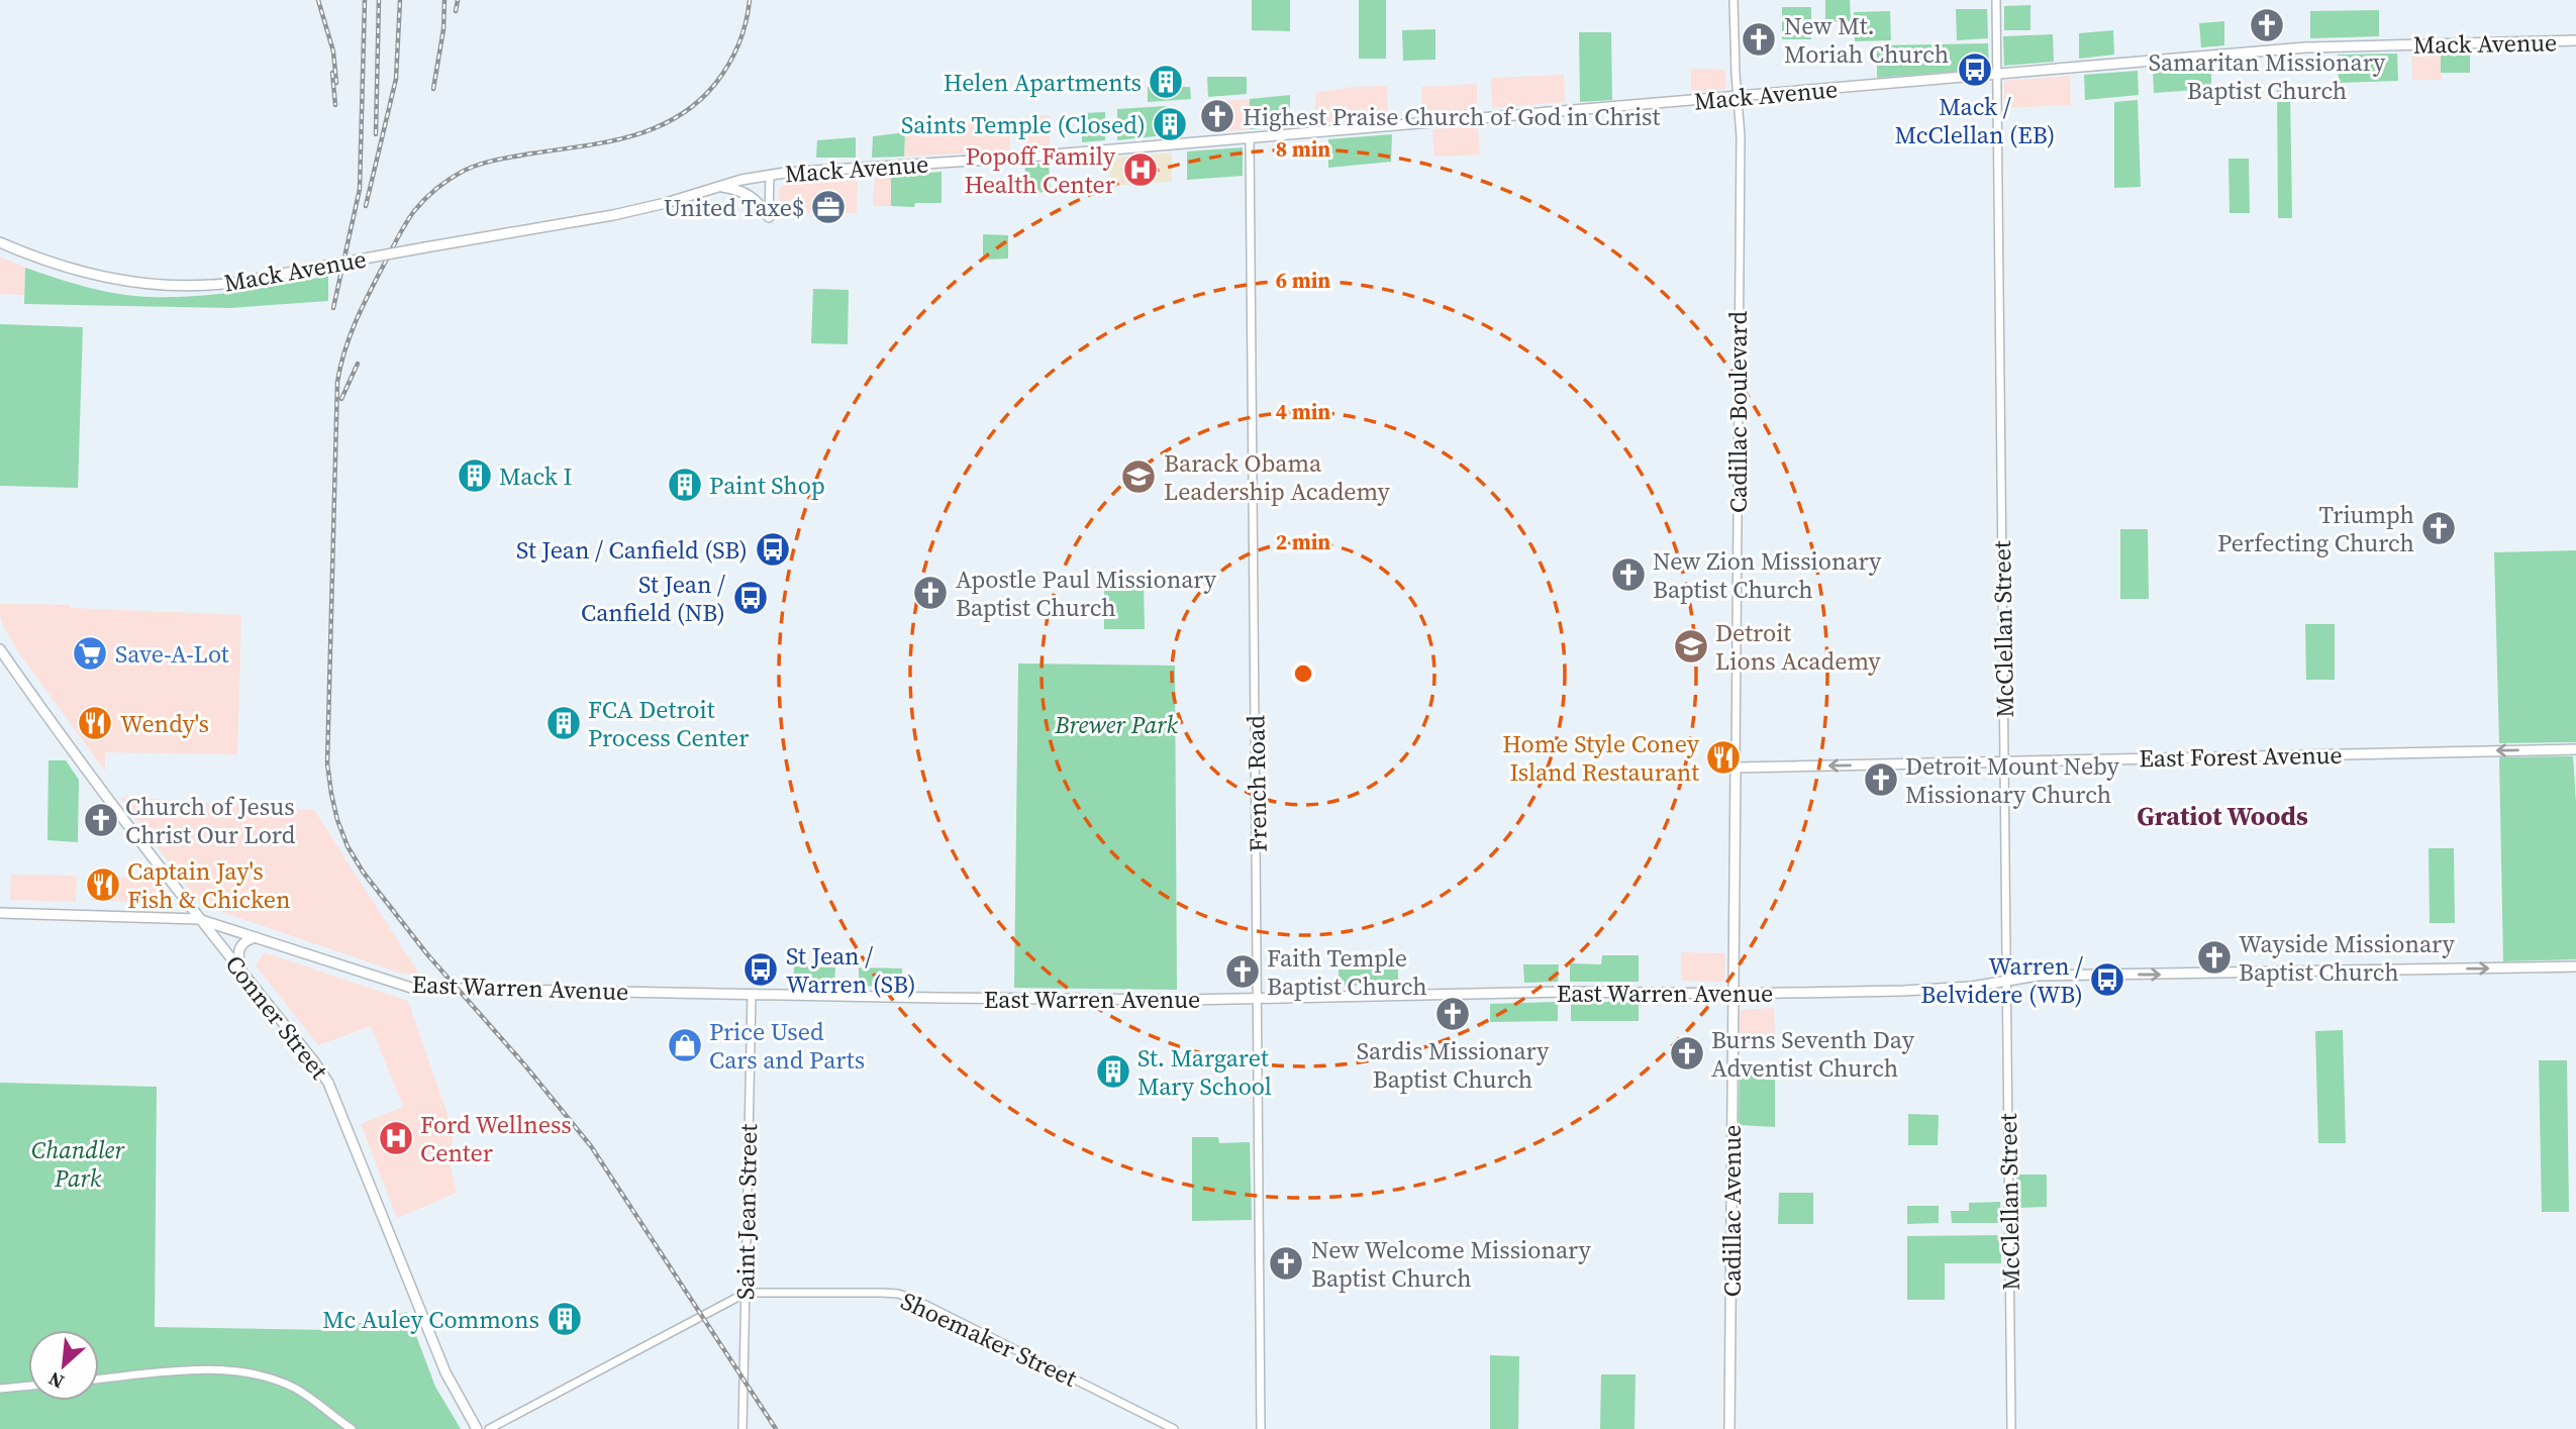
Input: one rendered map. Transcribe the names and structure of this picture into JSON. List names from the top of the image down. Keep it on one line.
{"streets":{"main road":["Mack Avenue","Cadillac Boulevard","East Forest Avenue","East Warren Avenue","Conner Street","Cadillac Avenue"],"street":["McClellan Street","French Road","Saint Jean Street","Shoemaker Street"]},"crossings":[["Mack Avenue","Cadillac Boulevard"],["Mack Avenue","McClellan Street"],["Mack Avenue","French Road"],["Cadillac Boulevard","East Forest Avenue"],["Cadillac Boulevard","East Warren Avenue"],["Cadillac Boulevard","Cadillac Avenue"],["McClellan Street","East Forest Avenue"],["McClellan Street","East Warren Avenue"],["French Road","East Warren Avenue"],["East Warren Avenue","Conner Street"],["East Warren Avenue","Cadillac Avenue"],["East Warren Avenue","Saint Jean Street"],["Saint Jean Street","Shoemaker Street"]],"one_way":["East Forest Avenue"],"districts":["Gratiot Woods"],"parks":["Brewer Park","Chandler Park"],"places":{"church":["Samaritan Missionary Baptist Church","New Mt. Moriah Church","Highest Praise Church of God in Christ","Triumph Perfecting Church","New Zion Missionary Baptist Church","Apostle Paul Missionary Baptist Church","Detroit Mount Neby Missionary Church","Church of Jesus Christ Our Lord","Wayside Missionary Baptist Church","Faith Temple Baptist Church","Sardis Missionary Baptist Church","Burns Seventh Day Adventist Church","New Welcome Missionary Baptist Church"],"bus stop":["Mack / McClellan (EB)","St Jean / Canfield (SB)","St Jean / Canfield (NB)","St Jean / Warren (SB)","Warren / Belvidere (WB)"],"building":["Helen Apartments","Saints Temple (Closed)","Mack I","Paint Shop","FCA Detroit Process Center","St. Margaret Mary School","Mc Auley Commons"],"hospital":["Popoff Family Health Center","Ford Wellness Center"],"office":["United Taxe$"],"school or university":["Barack Obama Leadership Academy","Detroit Lions Academy"],"supermarket":["Save-A-Lot"],"restaurant":["Wendy's","Home Style Coney Island Restaurant","Captain Jay's Fish & Chicken"],"shop":["Price Used Cars and Parts"]},"north":"bottom left","rings":["8 min","6 min","4 min","2 min"]}
